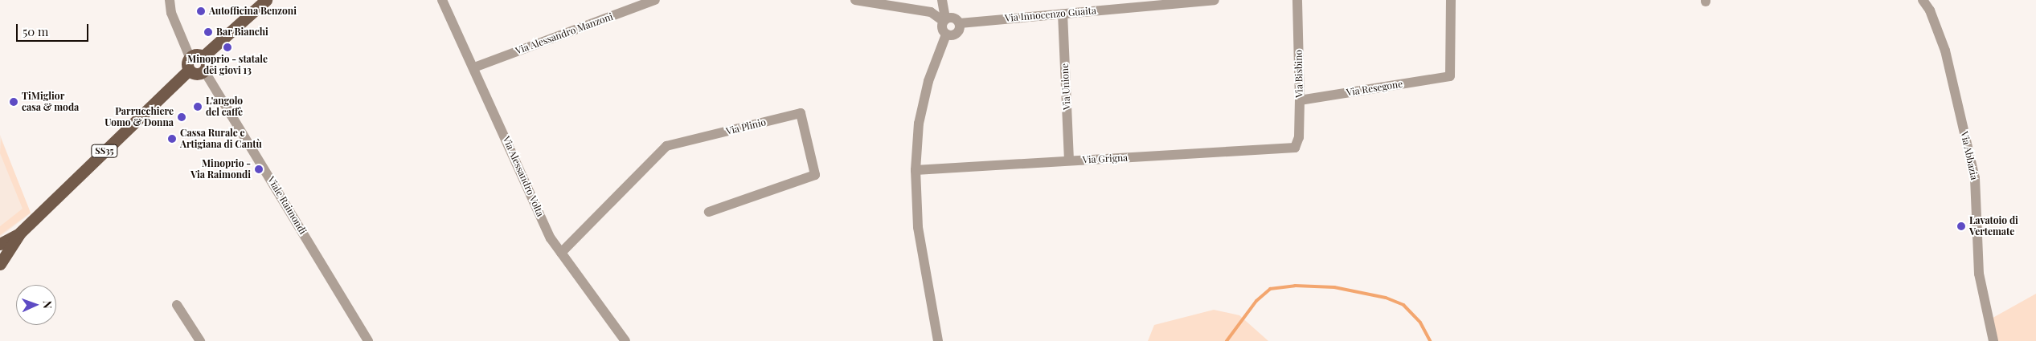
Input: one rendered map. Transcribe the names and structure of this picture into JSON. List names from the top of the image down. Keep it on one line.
{"streets":{"main road":["SS35"],"street":["Via Innocenzo Guaita","Via Alessandro Manzoni","Via Bisbino","Via Unione","Via Resegone","Via Plinio","Via Abbazia","Via Grigna","Via Alessandro Volta","Viale Raimondi"]},"crossings":[["Via Innocenzo Guaita","Via Unione"],["Via Alessandro Manzoni","Via Alessandro Volta"],["Via Bisbino","Via Resegone"],["Via Bisbino","Via Grigna"],["Via Unione","Via Grigna"],["Via Plinio","Via Alessandro Volta"],["SS35","Viale Raimondi"]],"places":["Autofficina Benzoni","Bar Bianchi","Minoprio - statale dei giovi 13","TiMiglior casa & moda","L'angolo del caffè","Parrucchiere Uomo & Donna","Cassa Rurale e Artigiana di Cantù","Minoprio - Via Raimondi","Lavatoio di Vertemate"],"scale_bar":"50 m","north":"right"}
